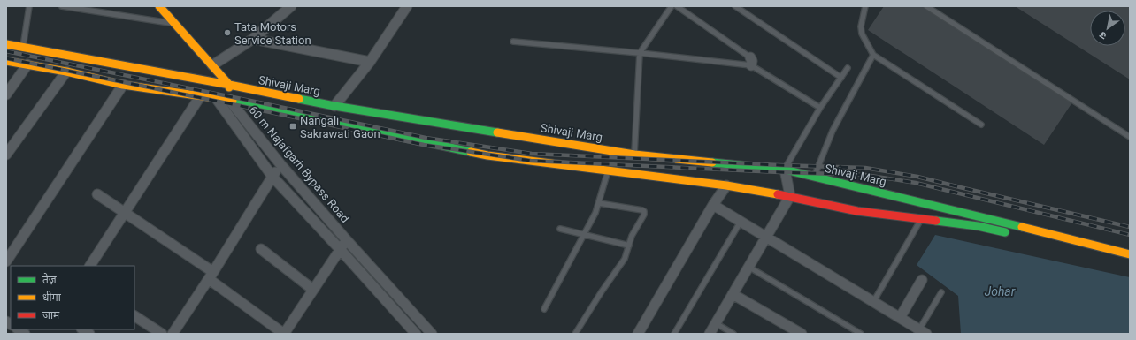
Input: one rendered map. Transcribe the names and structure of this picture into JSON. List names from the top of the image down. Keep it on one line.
{"streets":{"main road":["Shivaji Marg","60 m Najafgarh Bypass Road"]},"crossings":[["Shivaji Marg","60 m Najafgarh Bypass Road"]],"water":["Johar"],"places":{"other":["Tata Motors Service Station"],"transit":["Nangali Sakrawati Gaon"]},"legend":["तेज़","धीमा","जाम"],"north":"bottom left"}
